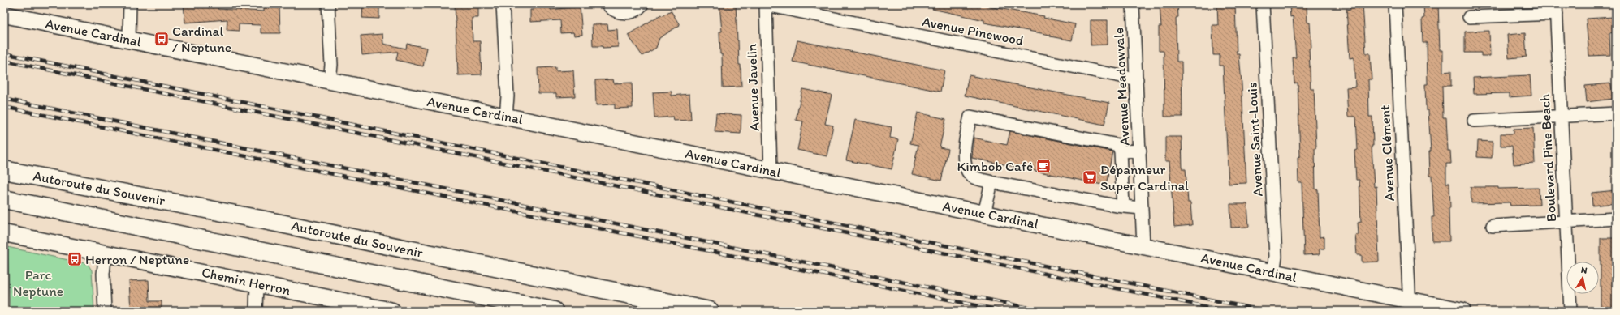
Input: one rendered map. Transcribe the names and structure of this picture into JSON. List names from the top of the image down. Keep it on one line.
{"streets":{"highway":["Autoroute du Souvenir"],"main road":["Avenue Cardinal","Chemin Herron"],"street":["Avenue Pinewood","Avenue Meadowvale","Avenue Javelin","Avenue Saint-Louis","Avenue Clément","Boulevard Pine Beach"]},"crossings":[["Avenue Pinewood","Avenue Meadowvale"],["Avenue Pinewood","Avenue Javelin"],["Avenue Cardinal","Avenue Meadowvale"],["Avenue Cardinal","Avenue Javelin"],["Avenue Cardinal","Avenue Saint-Louis"],["Avenue Cardinal","Avenue Clément"]],"parks":["Parc Neptune"],"places":{"bus stop":["Cardinal / Neptune","Herron / Neptune"],"cafe":["Kimbob Café"],"supermarket":["Dépanneur Super Cardinal"]},"north":"top"}
